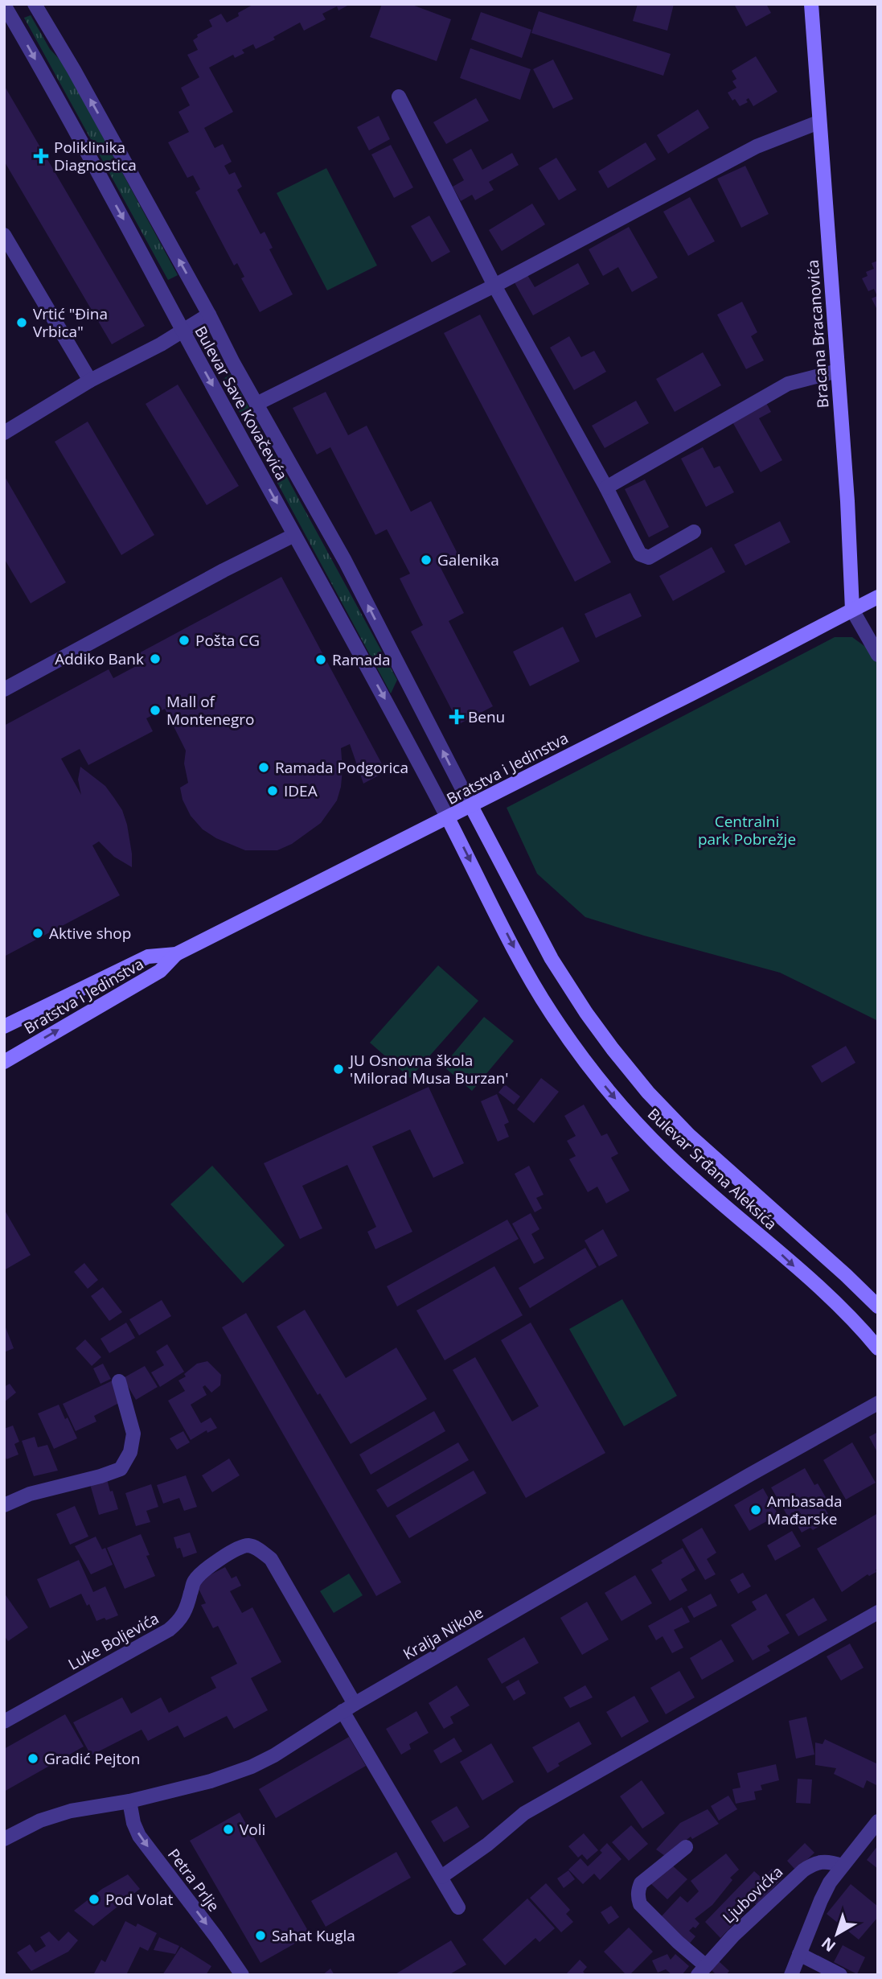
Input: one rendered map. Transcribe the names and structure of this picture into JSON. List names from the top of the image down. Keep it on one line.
{"streets":{"main road":["Bracana Bracanovića","Bratstva i Jedinstva","Bulevar Srđana Aleksića"],"street":["Bulevar Save Kovačevića","Kralja Nikole","Luke Boljevića","Petra Prlje","Ljubovićka"]},"crossings":[["Bracana Bracanovića","Bratstva i Jedinstva"],["Bulevar Save Kovačevića","Bratstva i Jedinstva"],["Bulevar Save Kovačevića","Bulevar Srđana Aleksića"],["Bratstva i Jedinstva","Bulevar Srđana Aleksića"],["Kralja Nikole","Luke Boljevića"],["Kralja Nikole","Petra Prlje"]],"one_way":["Petra Prlje"],"parks":["Centralni park Pobrežje"],"places":{"health":["Poliklinika Diagnostica","Benu"],"other":["Vrtić \"Đina Vrbica\"","Galenika","Pošta CG","Addiko Bank","Ramada","Mall of Montenegro","Ramada Podgorica","IDEA","Aktive shop","JU Osnovna škola 'Milorad Musa Burzan'","Ambasada Mađarske","Gradić Pejton","Voli","Pod Volat","Sahat Kugla"]},"north":"bottom left"}
